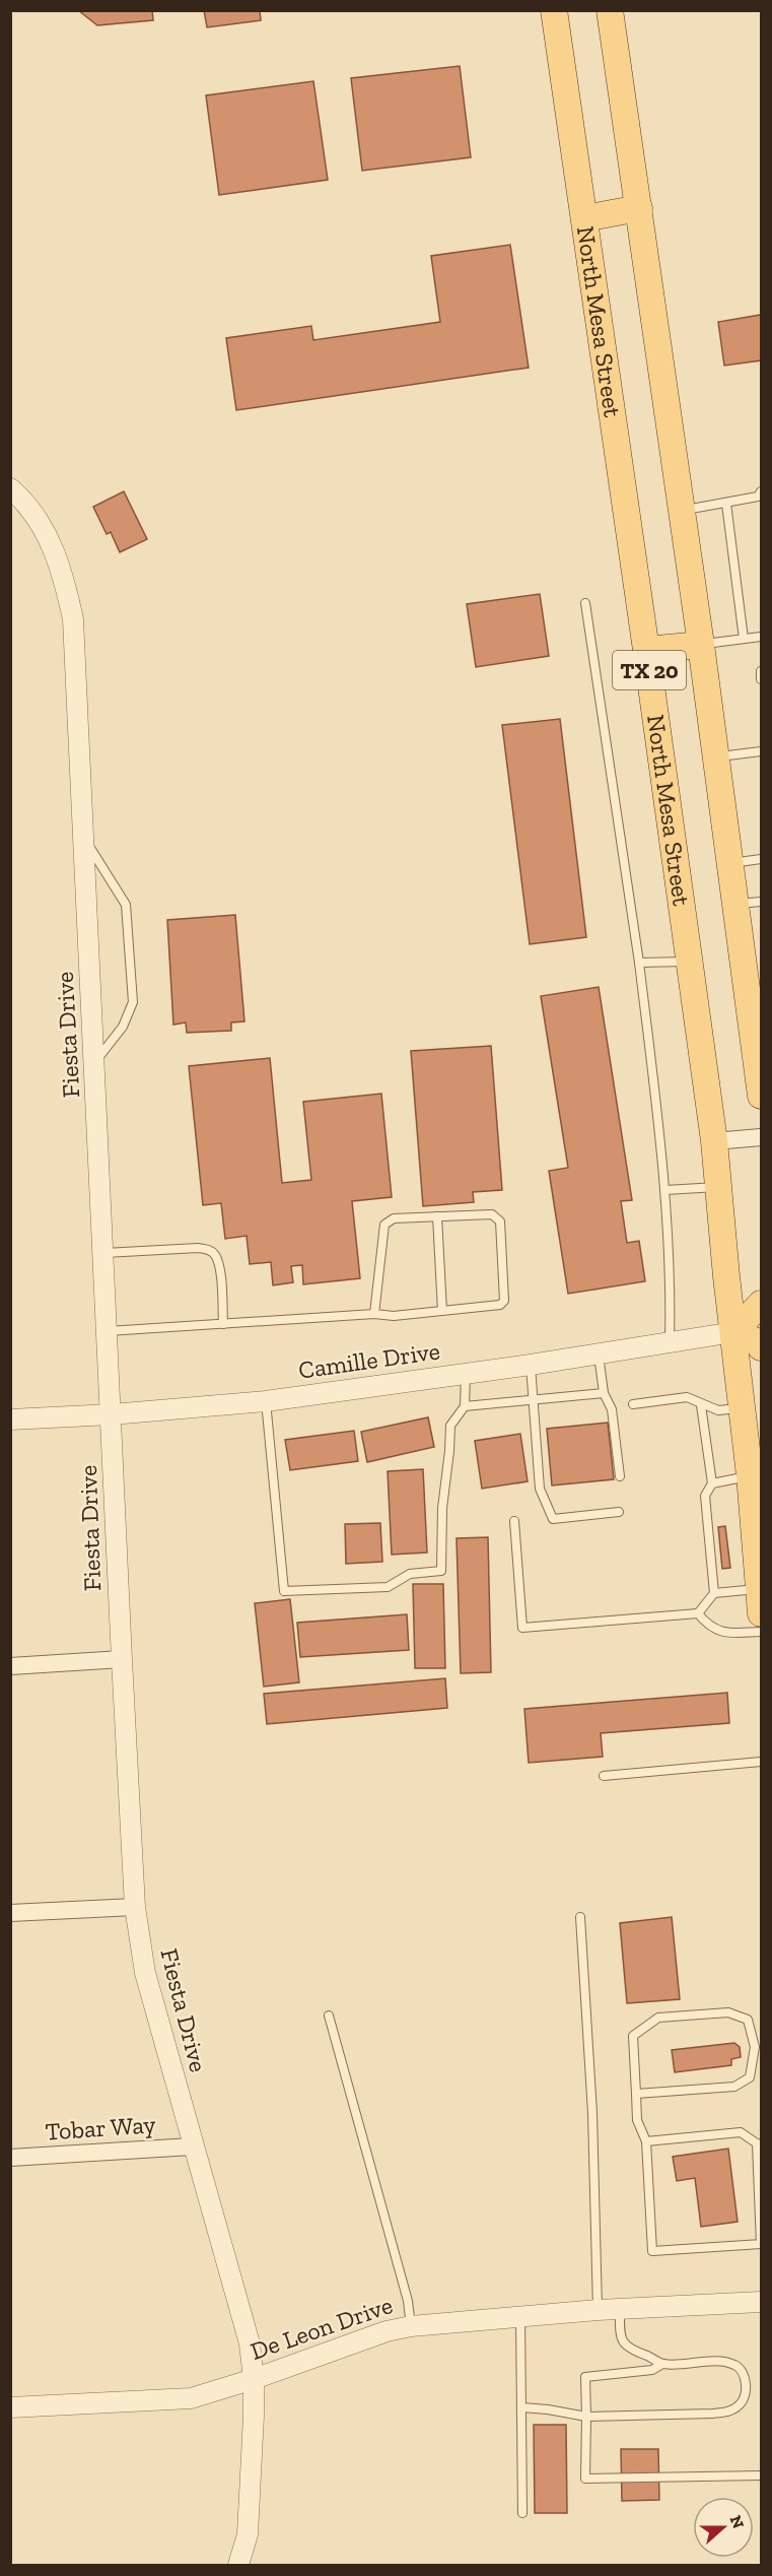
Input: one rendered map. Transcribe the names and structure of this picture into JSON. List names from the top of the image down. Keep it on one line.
{"streets":{"main road":["North Mesa Street","TX 20"],"street":["Fiesta Drive","Camille Drive","Tobar Way","De Leon Drive"]},"crossings":[["North Mesa Street","Camille Drive"],["Fiesta Drive","Camille Drive"],["Fiesta Drive","Tobar Way"],["Fiesta Drive","De Leon Drive"]],"north":"right"}
